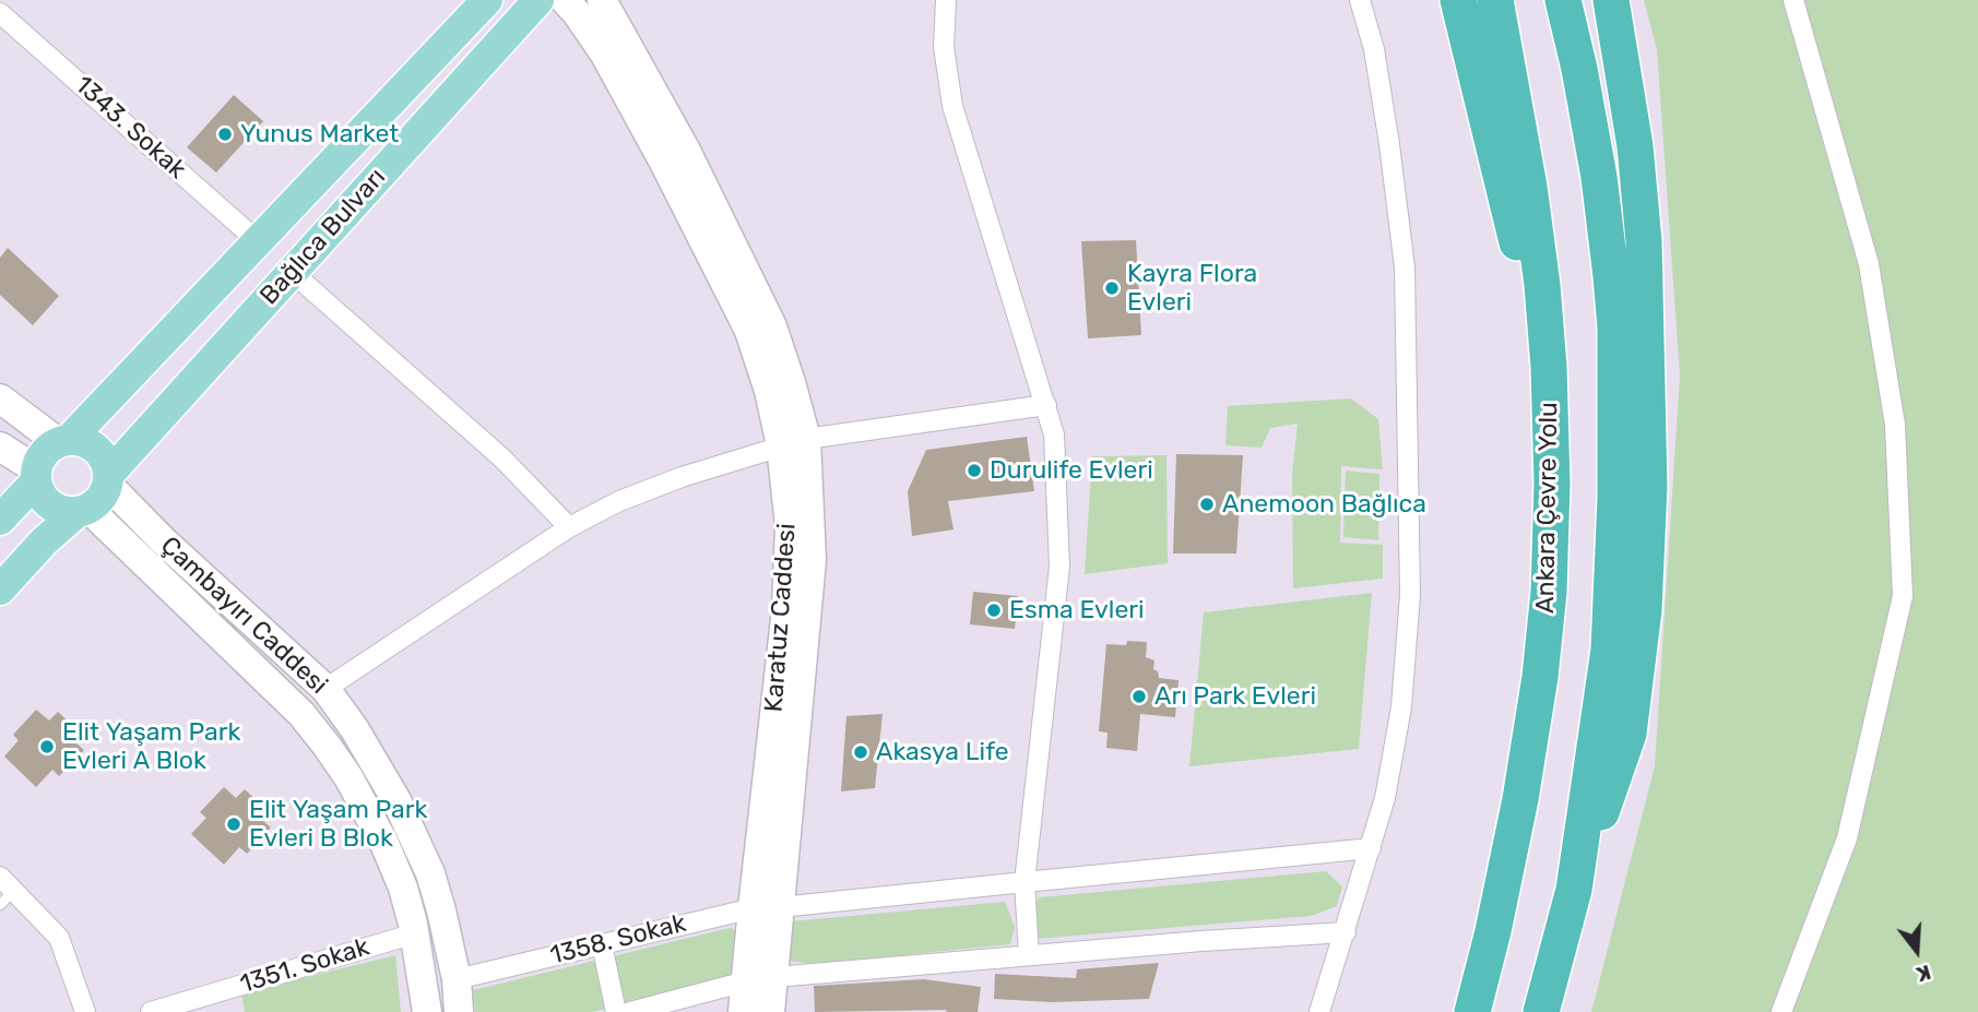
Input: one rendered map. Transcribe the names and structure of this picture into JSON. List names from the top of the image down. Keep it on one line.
{"streets":{"highway":["Ankara Çevre Yolu"],"main road":["Bağlıca Bulvarı"],"street":["1343. Sokak","Çambayırı Caddesi","Karatuz Caddesi","1358. Sokak","1351. Sokak"]},"crossings":[["1343. Sokak","Bağlıca Bulvarı"],["Bağlıca Bulvarı","Çambayırı Caddesi"],["Çambayırı Caddesi","1358. Sokak"],["Çambayırı Caddesi","1351. Sokak"],["Karatuz Caddesi","1358. Sokak"]],"places":["Yunus Market","Kayra Flora Evleri","Durulife Evleri","Anemoon Bağlıca","Esma Evleri","Arı Park Evleri","Elit Yaşam Park Evleri A Blok","Akasya Life","Elit Yaşam Park Evleri B Blok"],"north":"bottom"}
